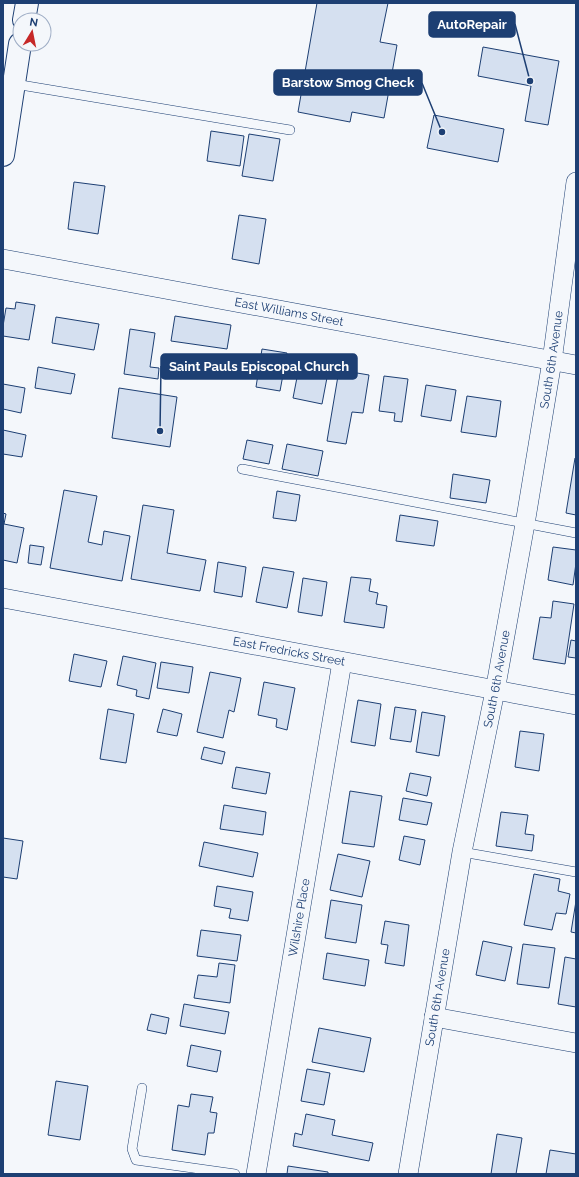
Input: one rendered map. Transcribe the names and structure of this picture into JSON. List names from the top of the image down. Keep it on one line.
{"streets":{"street":["East Williams Street","South 6th Avenue","East Fredricks Street","Wilshire Place"]},"crossings":[["East Williams Street","South 6th Avenue"],["South 6th Avenue","East Fredricks Street"],["East Fredricks Street","Wilshire Place"]],"places":["AutoRepair","Barstow Smog Check","Saint Pauls Episcopal Church"],"north":"top"}
